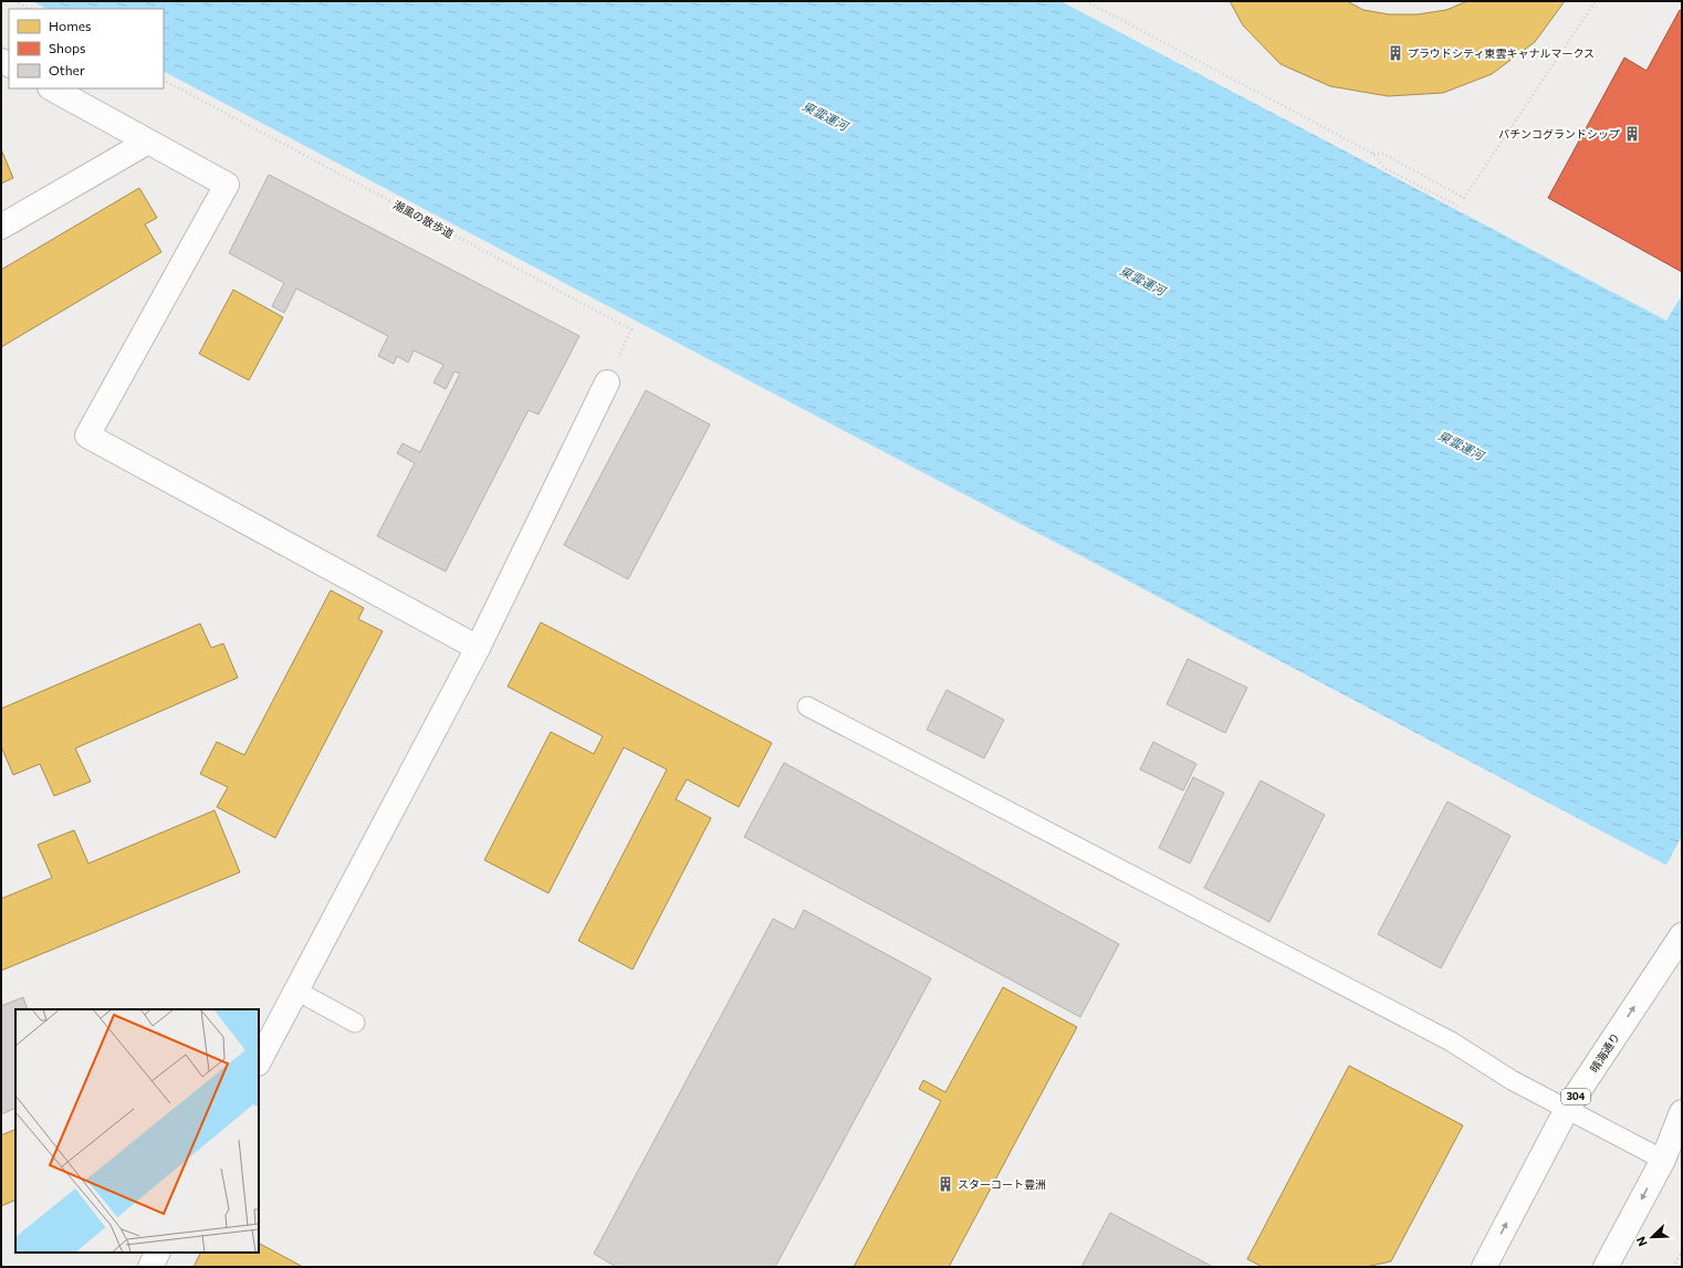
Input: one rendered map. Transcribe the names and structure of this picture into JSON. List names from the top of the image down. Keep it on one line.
{"streets":{"street":["晴海通り","304"],"path":["潮風の散歩道"]},"water":["東雲運河"],"places":{"building":["プラウドシティ東雲キャナルマークス","パチンコグランドシップ","スターコート豊洲"]},"legend":["Homes","Shops","Other"],"north":"bottom left"}
